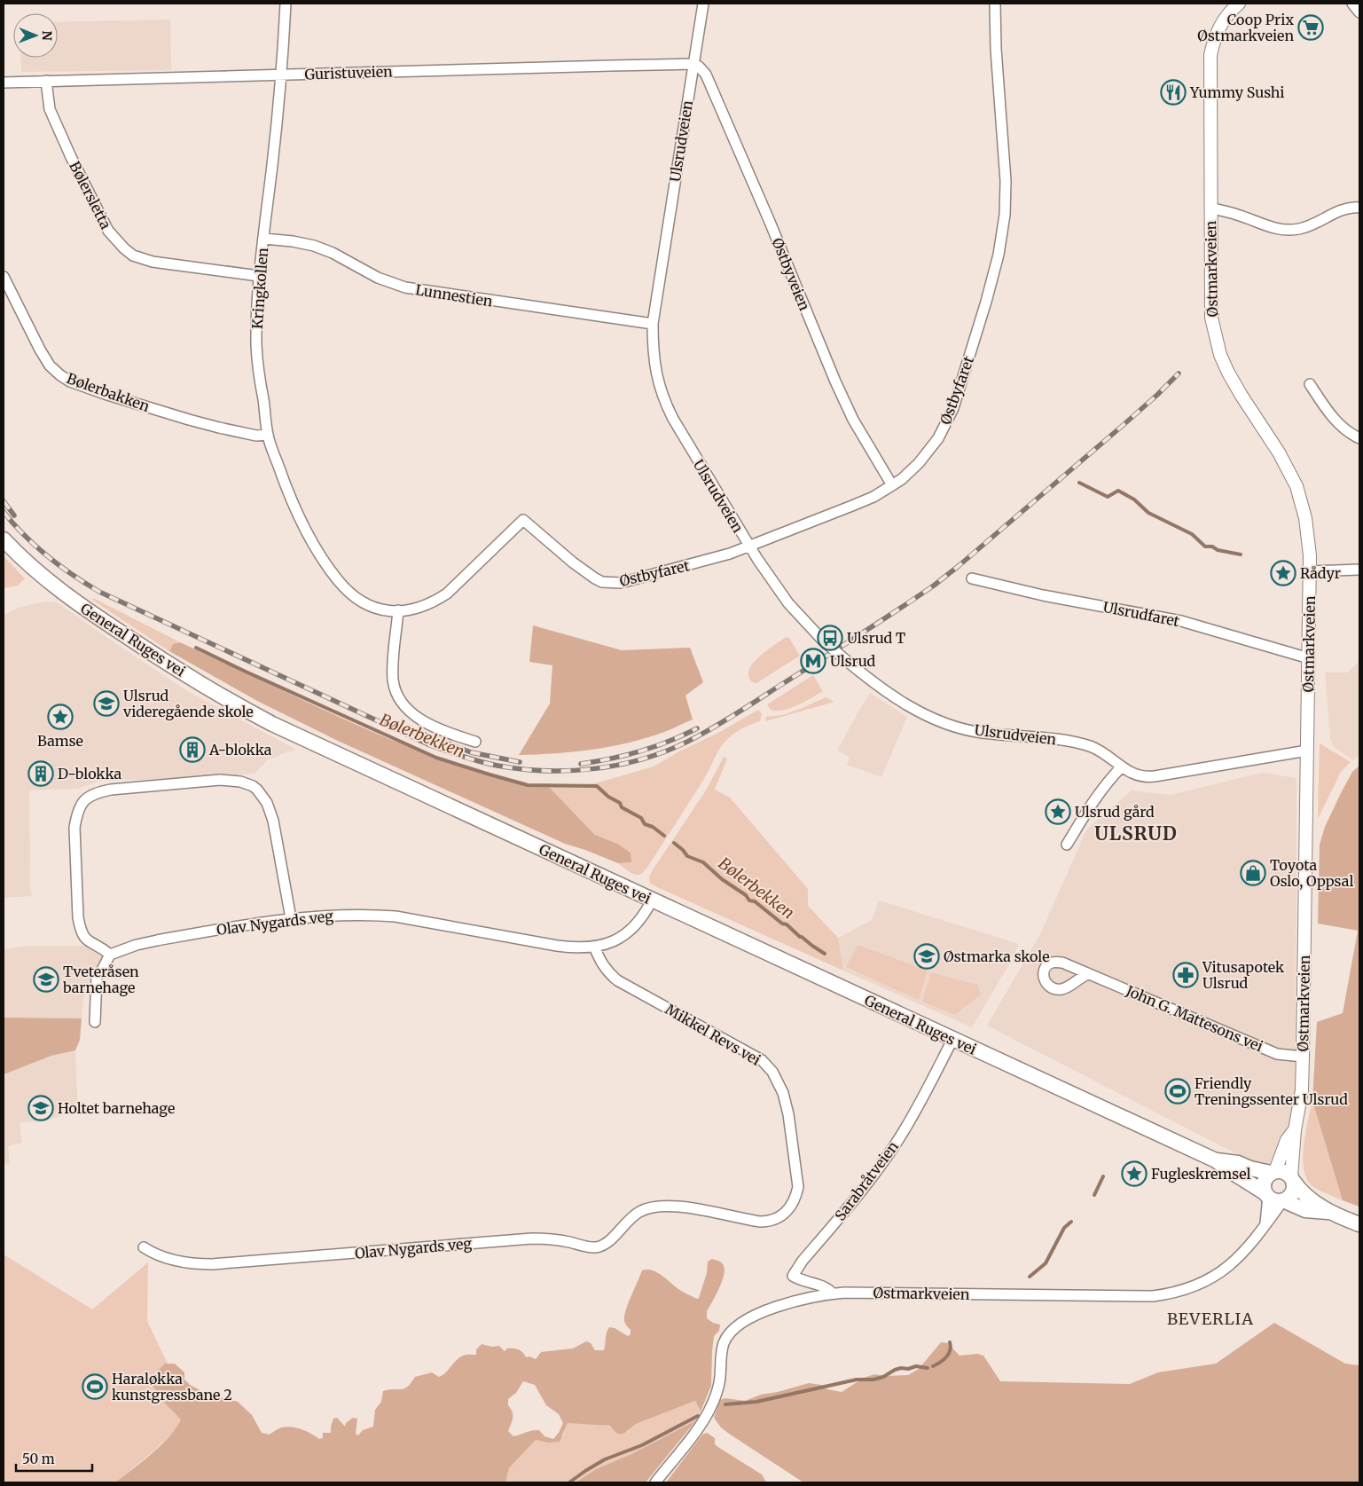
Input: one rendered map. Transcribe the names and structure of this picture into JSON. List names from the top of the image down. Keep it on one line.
{"streets":{"main road":["General Ruges vei"],"street":["Guristuveien","Ulsrudveien","Bølersletta","Østmarkveien","Østbyveien","Kringkollen","Lunnestien","Østbyfaret","Bølerbakken","Ulsrudfaret","Olav Nygards veg","John G. Mattesons vei","Mikkel Revs vei","Sarabråtveien"]},"crossings":[["Guristuveien","Ulsrudveien"],["Guristuveien","Bølersletta"],["Guristuveien","Østbyveien"],["Guristuveien","Kringkollen"],["Ulsrudveien","Østmarkveien"],["Ulsrudveien","Østbyveien"],["Ulsrudveien","Lunnestien"],["Ulsrudveien","Østbyfaret"],["Bølersletta","Kringkollen"],["Østmarkveien","Ulsrudfaret"],["Østmarkveien","General Ruges vei"],["Østmarkveien","John G. Mattesons vei"],["Østmarkveien","Sarabråtveien"],["Østbyveien","Østbyfaret"],["Kringkollen","Lunnestien"],["Kringkollen","Østbyfaret"],["Kringkollen","Bølerbakken"],["General Ruges vei","Olav Nygards veg"],["General Ruges vei","Sarabråtveien"],["Olav Nygards veg","Mikkel Revs vei"]],"districts":["ULSRUD","BEVERLIA"],"water":["Bølerbekken"],"places":{"supermarket":["Coop Prix Østmarkveien"],"restaurant":["Yummy Sushi"],"place":["Rådyr","Bamse","Ulsrud gård","Fugleskremsel"],"bus stop":["Ulsrud T"],"metro station":["Ulsrud"],"school or university":["Ulsrud videregående skole","Østmarka skole","Tveteråsen barnehage","Holtet barnehage"],"building":["A-blokka","D-blokka"],"shop":["Toyota Oslo, Oppsal"],"pharmacy":["Vitusapotek Ulsrud"],"sports":["Friendly Treningssenter Ulsrud","Haraløkka kunstgressbane 2"]},"scale_bar":"50 m","north":"right"}
